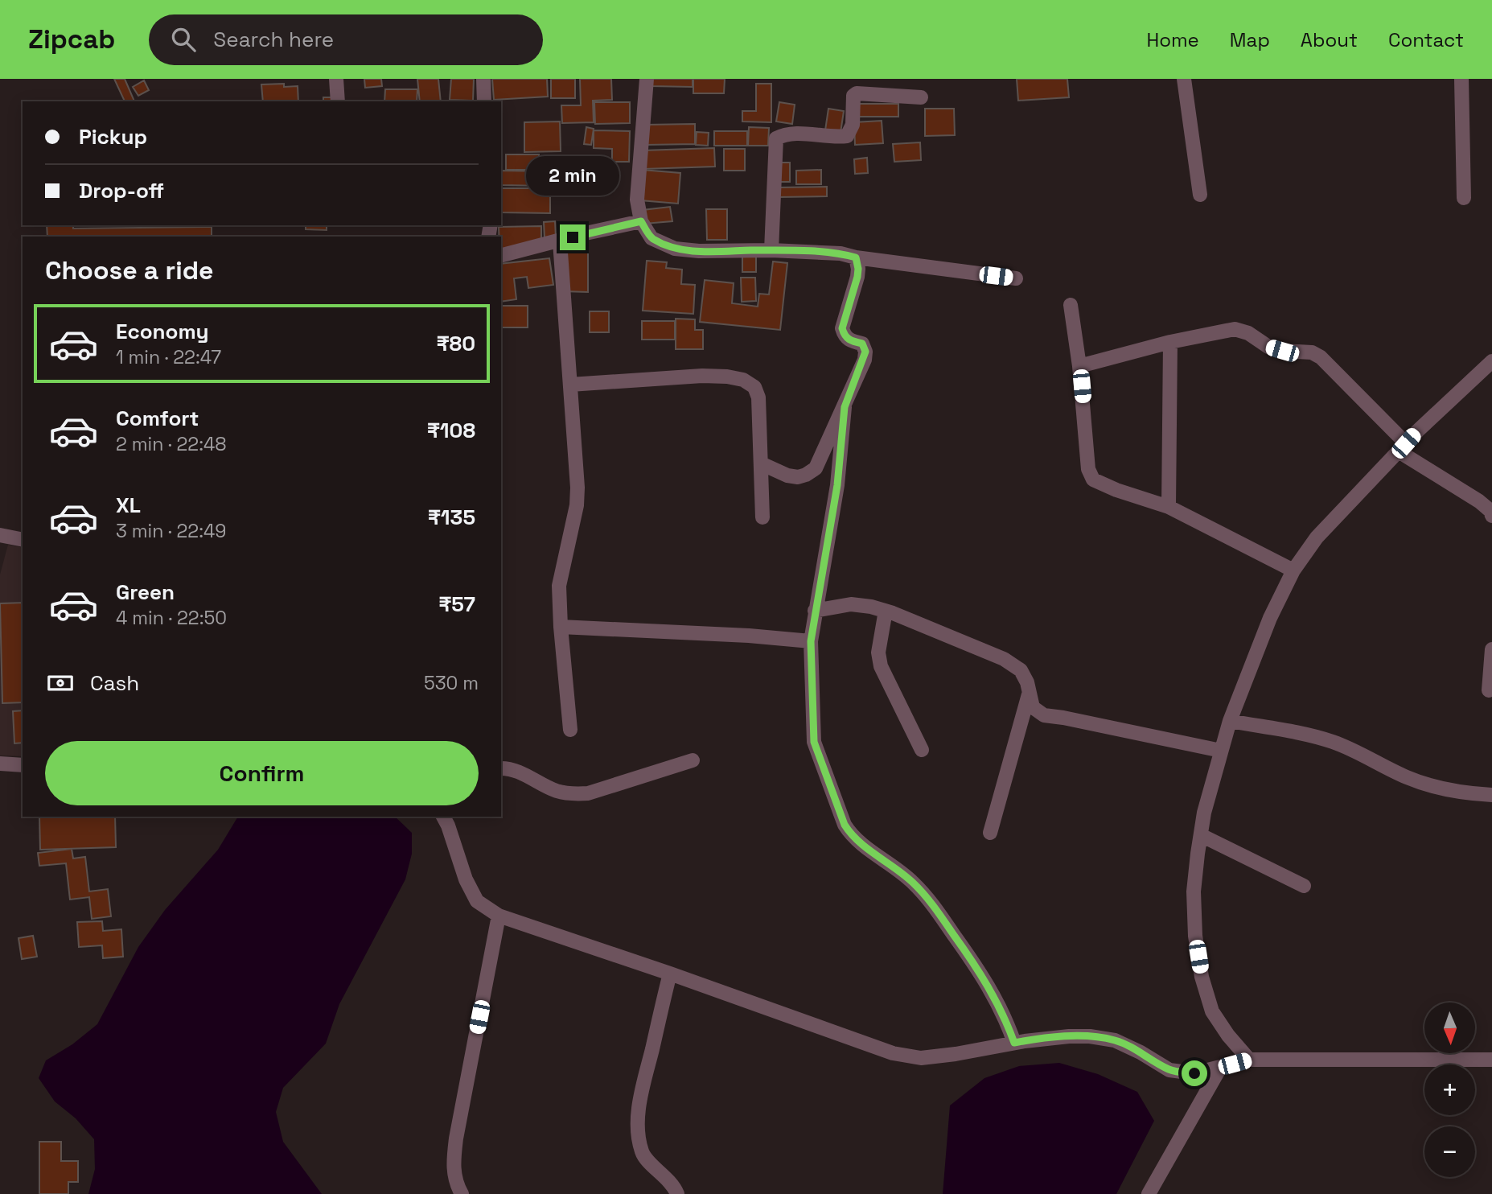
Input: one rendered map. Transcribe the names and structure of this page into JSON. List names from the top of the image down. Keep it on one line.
{"north":"bottom","page":{"header":"Zipcab","search":"Search here","nav":["Home","Map","About","Contact"],"banner":["Pickup","Drop-off"],"bubble":"2 min","heading":"Choose a ride","list":[{"name":"Economy","note":"1 min · 22:47","value":"₹80"},{"name":"Comfort","note":"2 min · 22:48","value":"₹108"},{"name":"XL","note":"3 min · 22:49","value":"₹135"},{"name":"Green","note":"4 min · 22:50","value":"₹57"}],"pay":["Cash","530 m"],"buttons":"Confirm","map_buttons":["+","−"]}}
